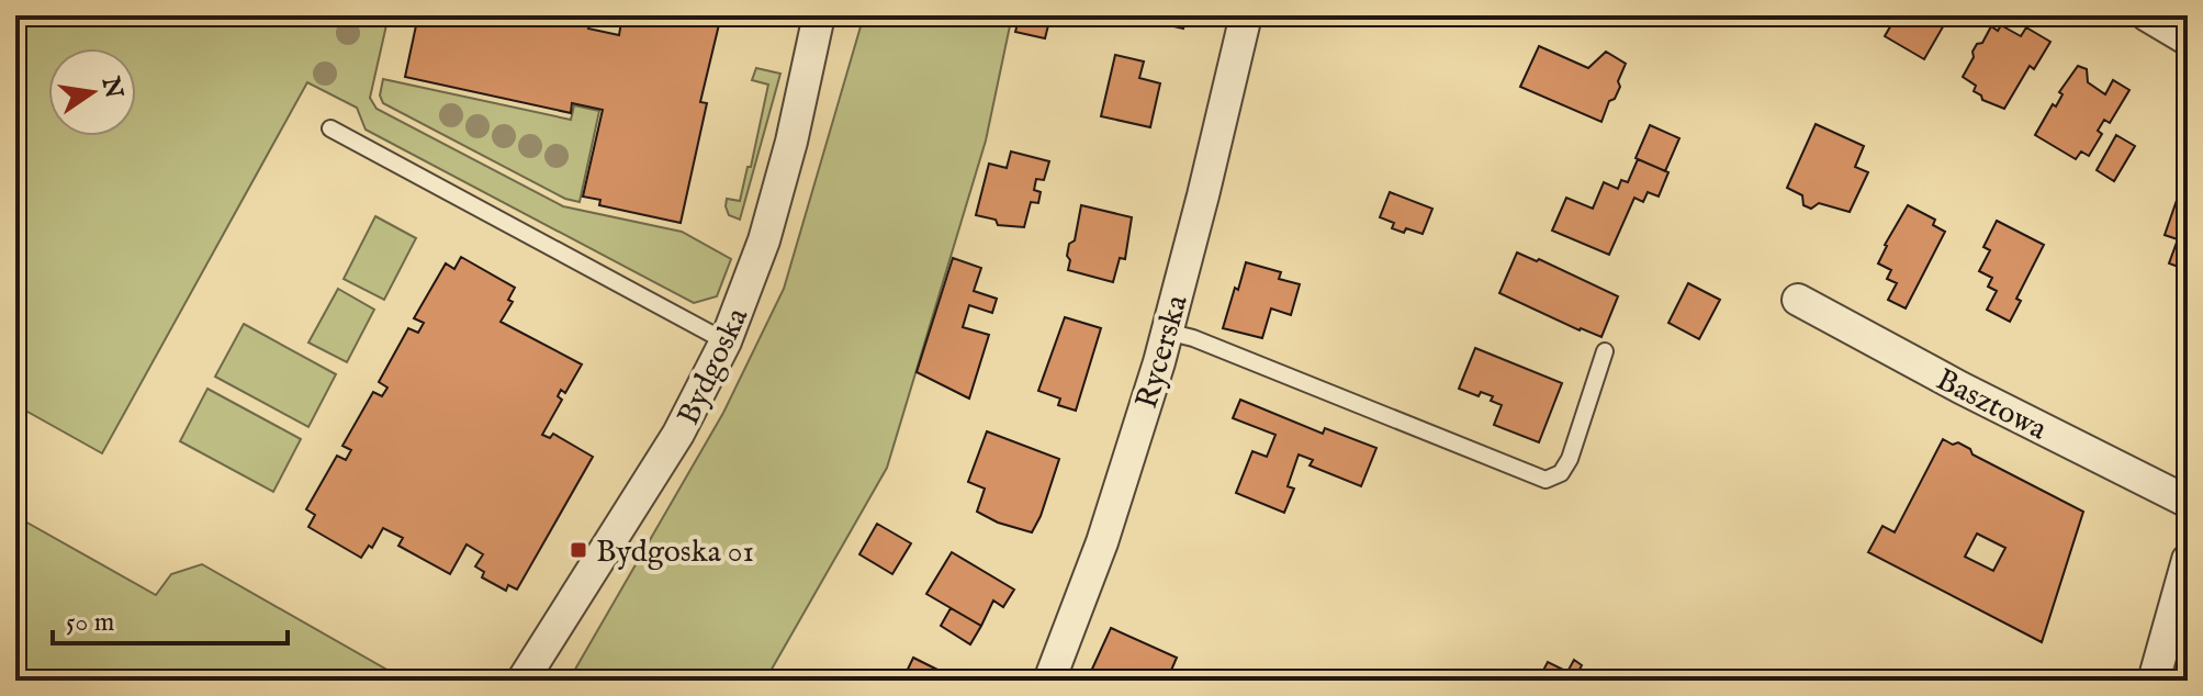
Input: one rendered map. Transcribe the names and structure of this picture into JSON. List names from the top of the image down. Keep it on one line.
{"streets":{"street":["Rycerska","Bydgoska","Basztowa"]},"places":{"transit":["Bydgoska 01"]},"scale_bar":"50 m","north":"right"}
